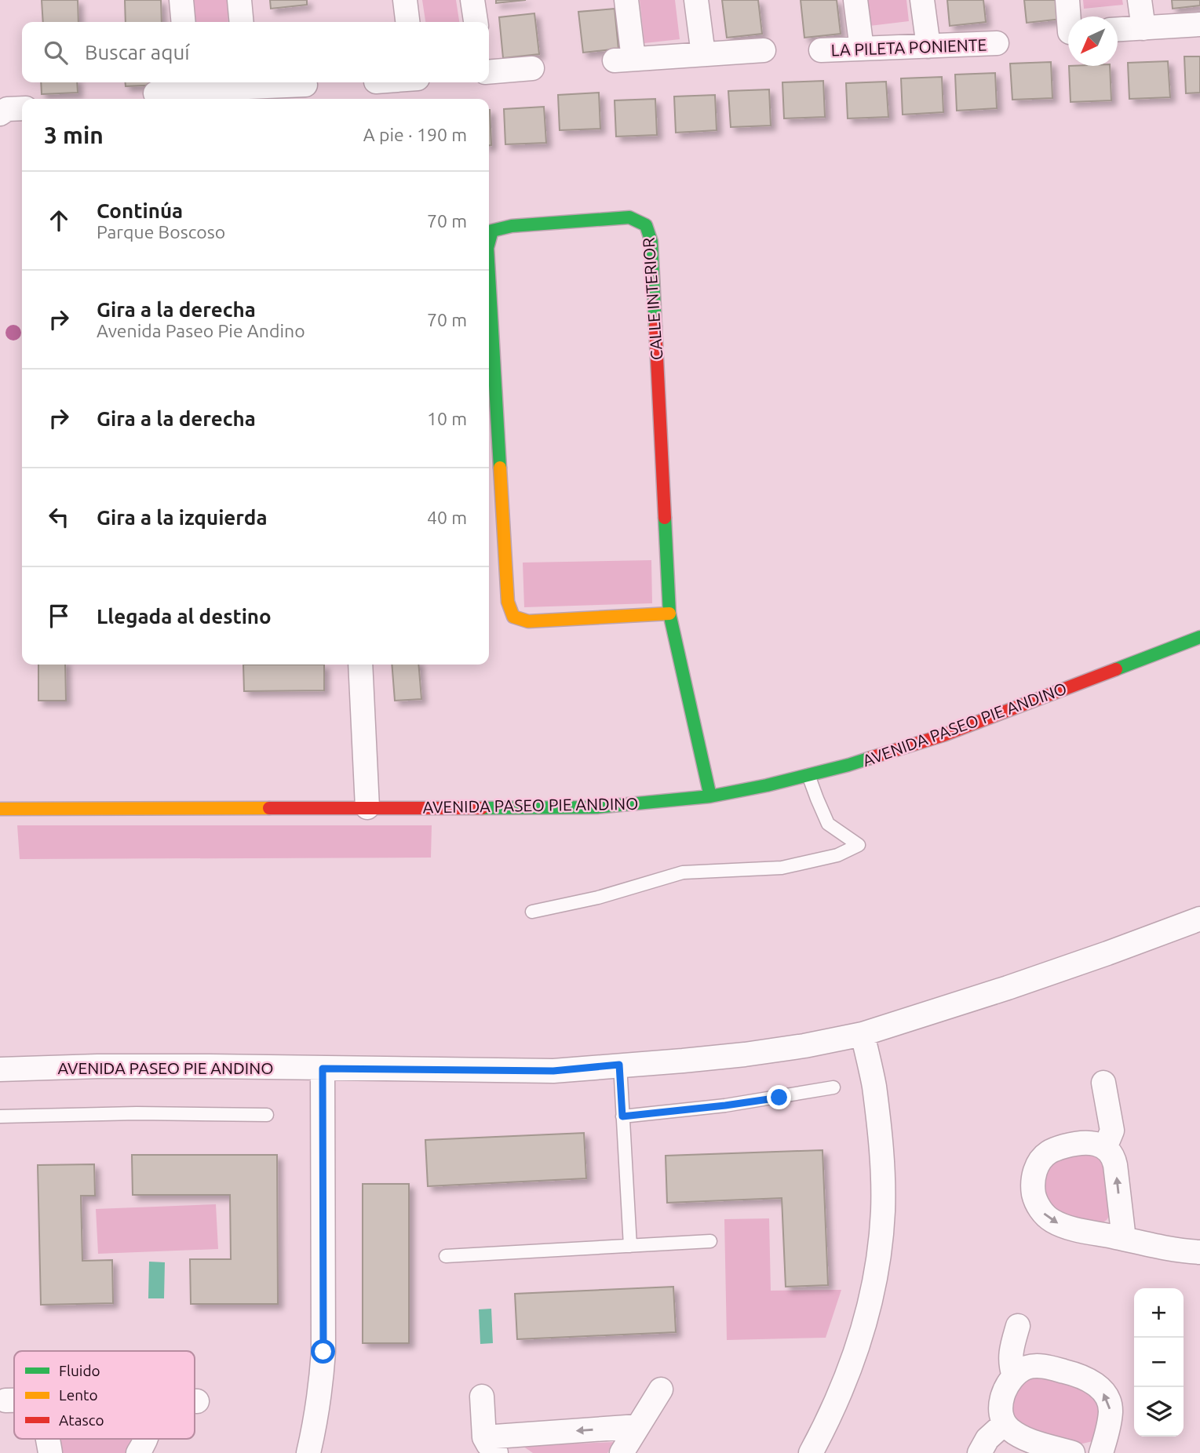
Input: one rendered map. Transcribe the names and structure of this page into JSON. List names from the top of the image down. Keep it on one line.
{"streets":{"street":["LA PILETA PONIENTE","CALLE INTERIOR","AVENIDA PASEO PIE ANDINO"]},"crossings":[["CALLE INTERIOR","AVENIDA PASEO PIE ANDINO"]],"legend":["Fluido","Lento","Atasco"],"north":"bottom left","page":{"search":"Buscar aquí","heading":["3 min","A pie · 190 m"],"list":[["Continúa","Parque Boscoso","70 m"],["Gira a la derecha","Avenida Paseo Pie Andino","70 m"],["Gira a la derecha","10 m"],["Gira a la izquierda","40 m"],"Llegada al destino"],"map_buttons":["+","−"]}}
